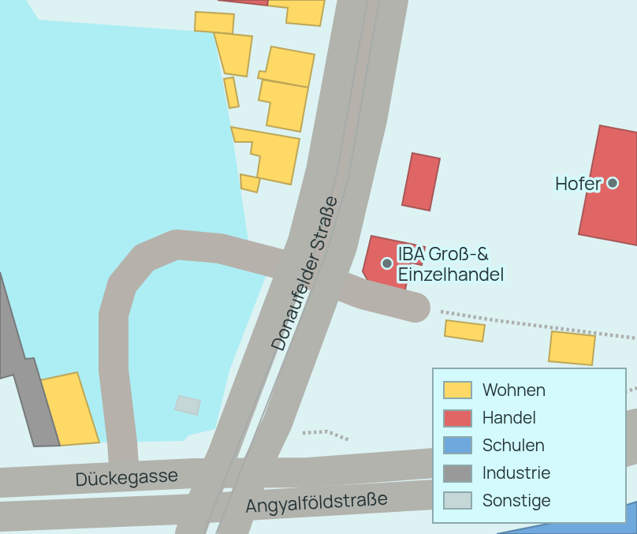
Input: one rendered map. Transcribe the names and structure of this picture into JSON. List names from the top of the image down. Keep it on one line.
{"streets":{"main road":["Donaufelder Straße","Dückegasse","Angyalföldstraße"]},"crossings":[["Donaufelder Straße","Dückegasse"],["Donaufelder Straße","Angyalföldstraße"],["Dückegasse","Angyalföldstraße"]],"places":["Hofer","IBA Groß-& Einzelhandel"],"legend":["Wohnen","Handel","Schulen","Industrie","Sonstige"]}
